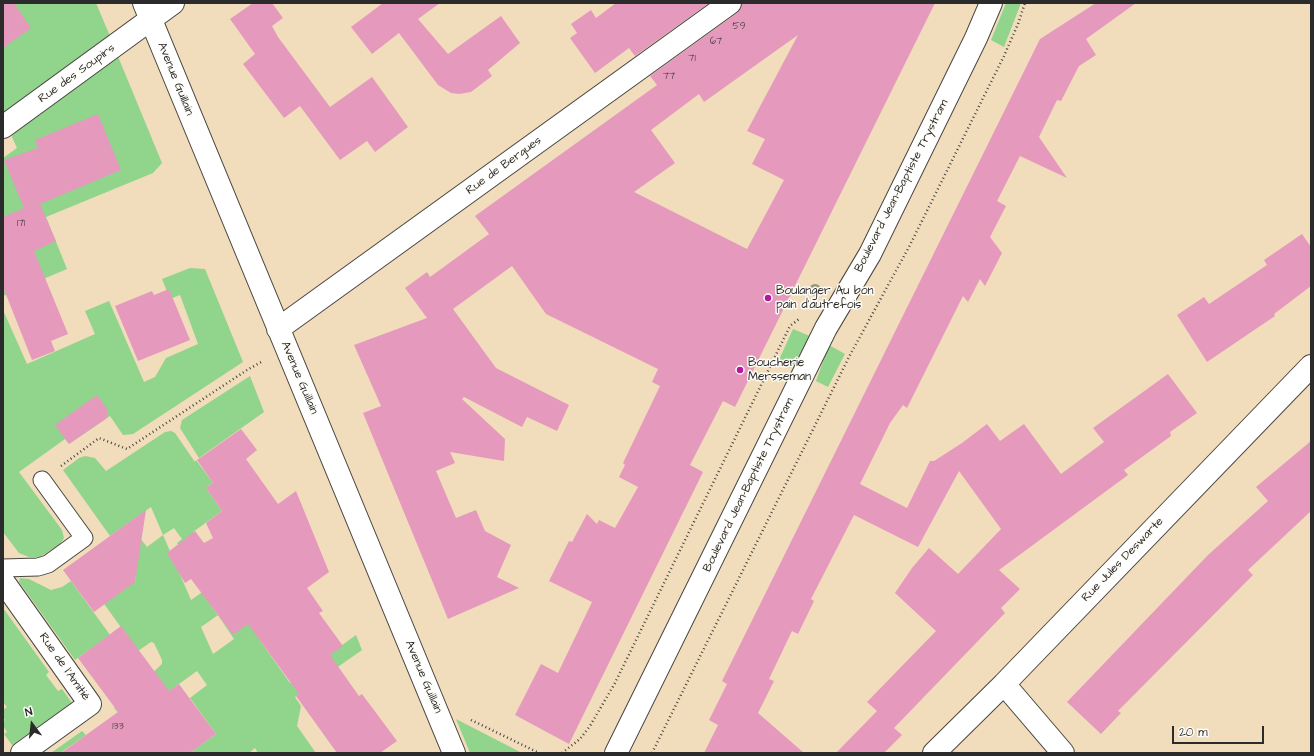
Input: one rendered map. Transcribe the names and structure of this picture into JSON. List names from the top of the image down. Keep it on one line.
{"streets":{"street":["Rue des Soupirs","Avenue Guillain","Rue de Bergues","Boulevard Jean-Baptiste Trystram","Rue Jules Deswarte","Rue de l'Amitié"]},"crossings":[["Rue des Soupirs","Avenue Guillain"],["Avenue Guillain","Rue de Bergues"]],"places":["Boulanger Au bon pain d'autrefois","Boucherie Mersseman"],"house_numbers":["59","67","71","77","171","133"],"scale_bar":"20 m","north":"top"}
